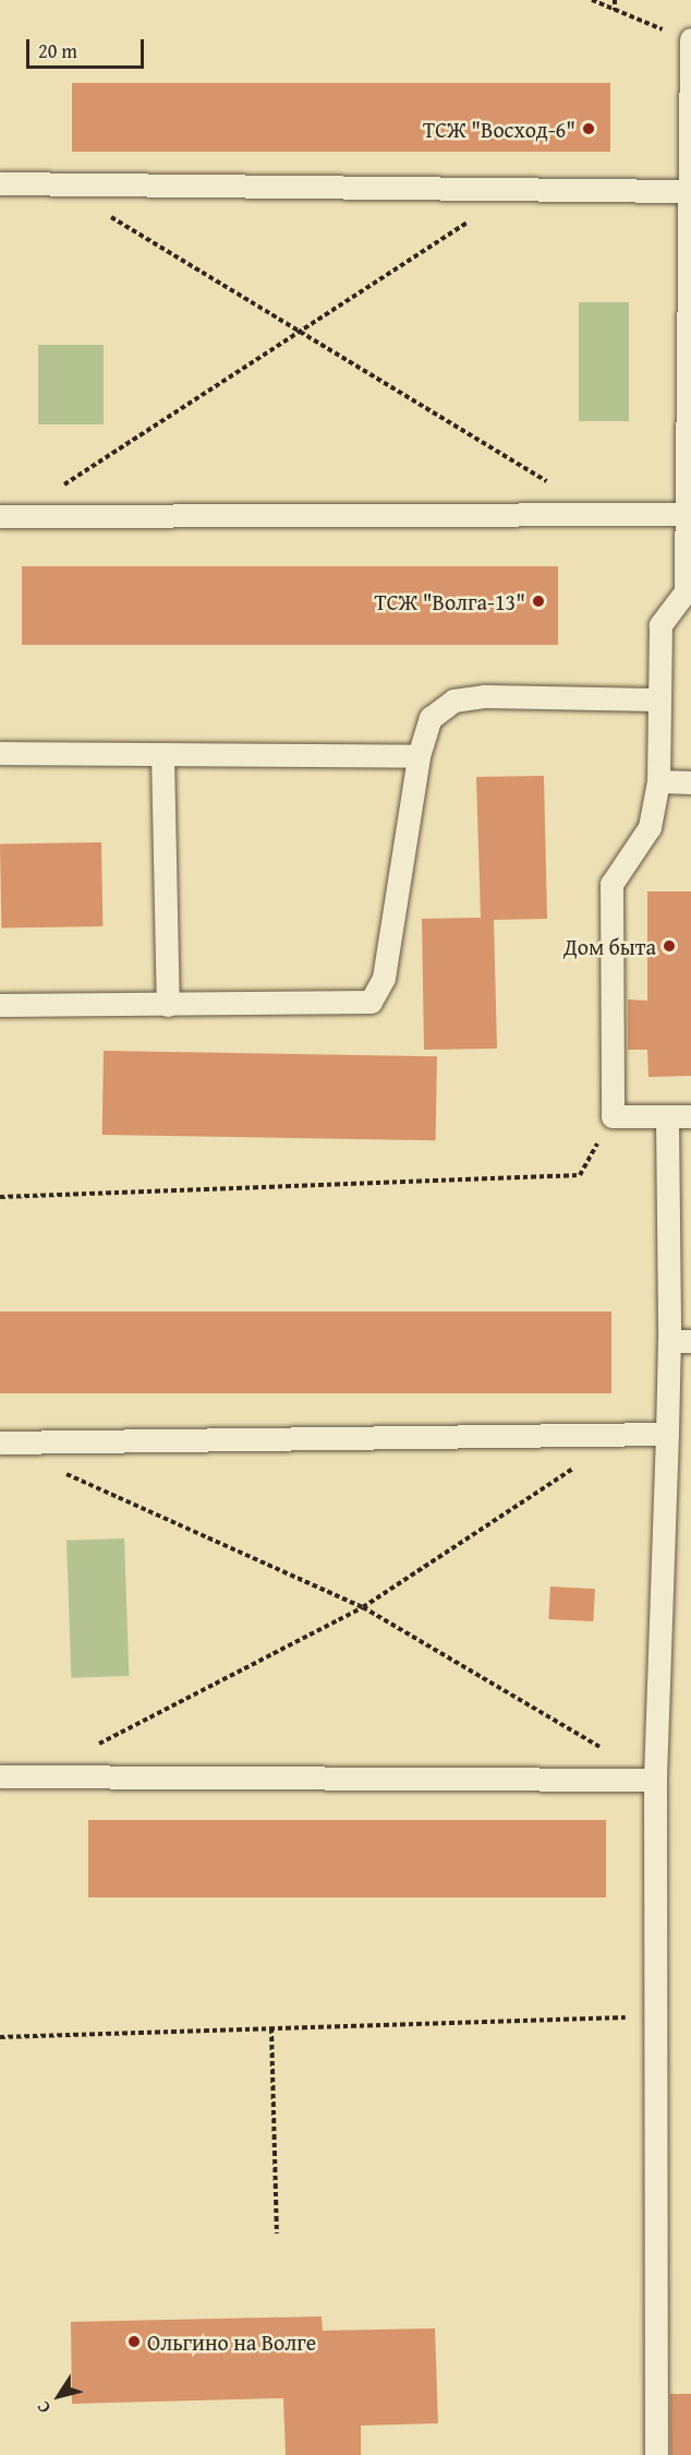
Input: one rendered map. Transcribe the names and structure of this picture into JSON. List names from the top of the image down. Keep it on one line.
{"places":["ТСЖ \"Восход-6\"","ТСЖ \"Волга-13\"","Дом быта","Ольгино на Волге"],"scale_bar":"20 m","north":"bottom left"}
